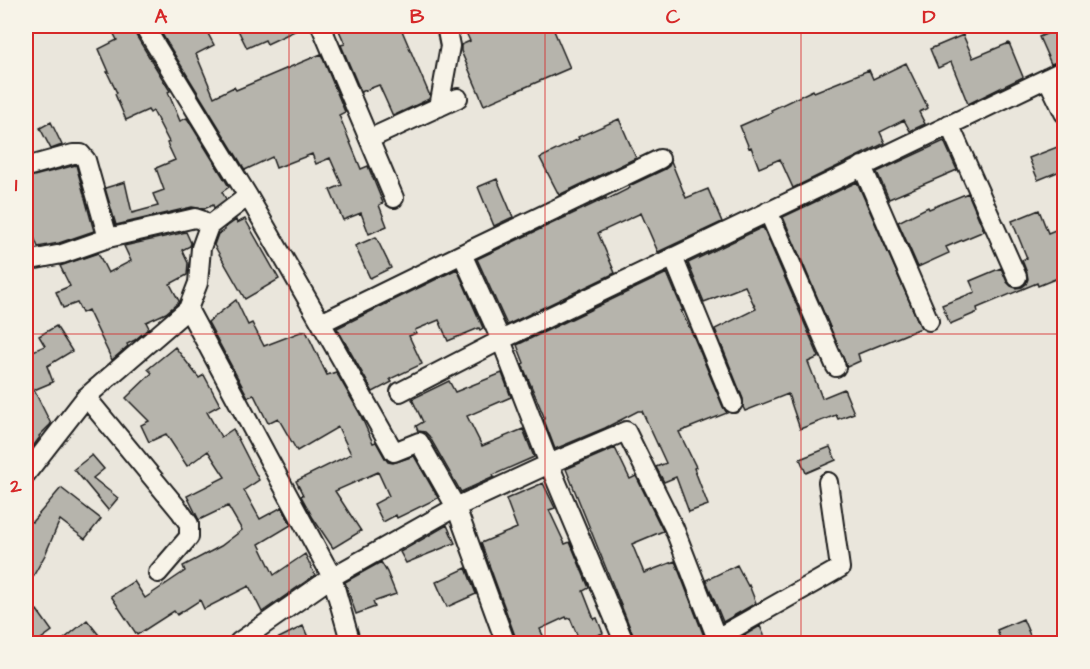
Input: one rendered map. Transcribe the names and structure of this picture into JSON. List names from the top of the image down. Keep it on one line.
{"grid":{"columns":["A","B","C","D"],"rows":["1","2"]}}
